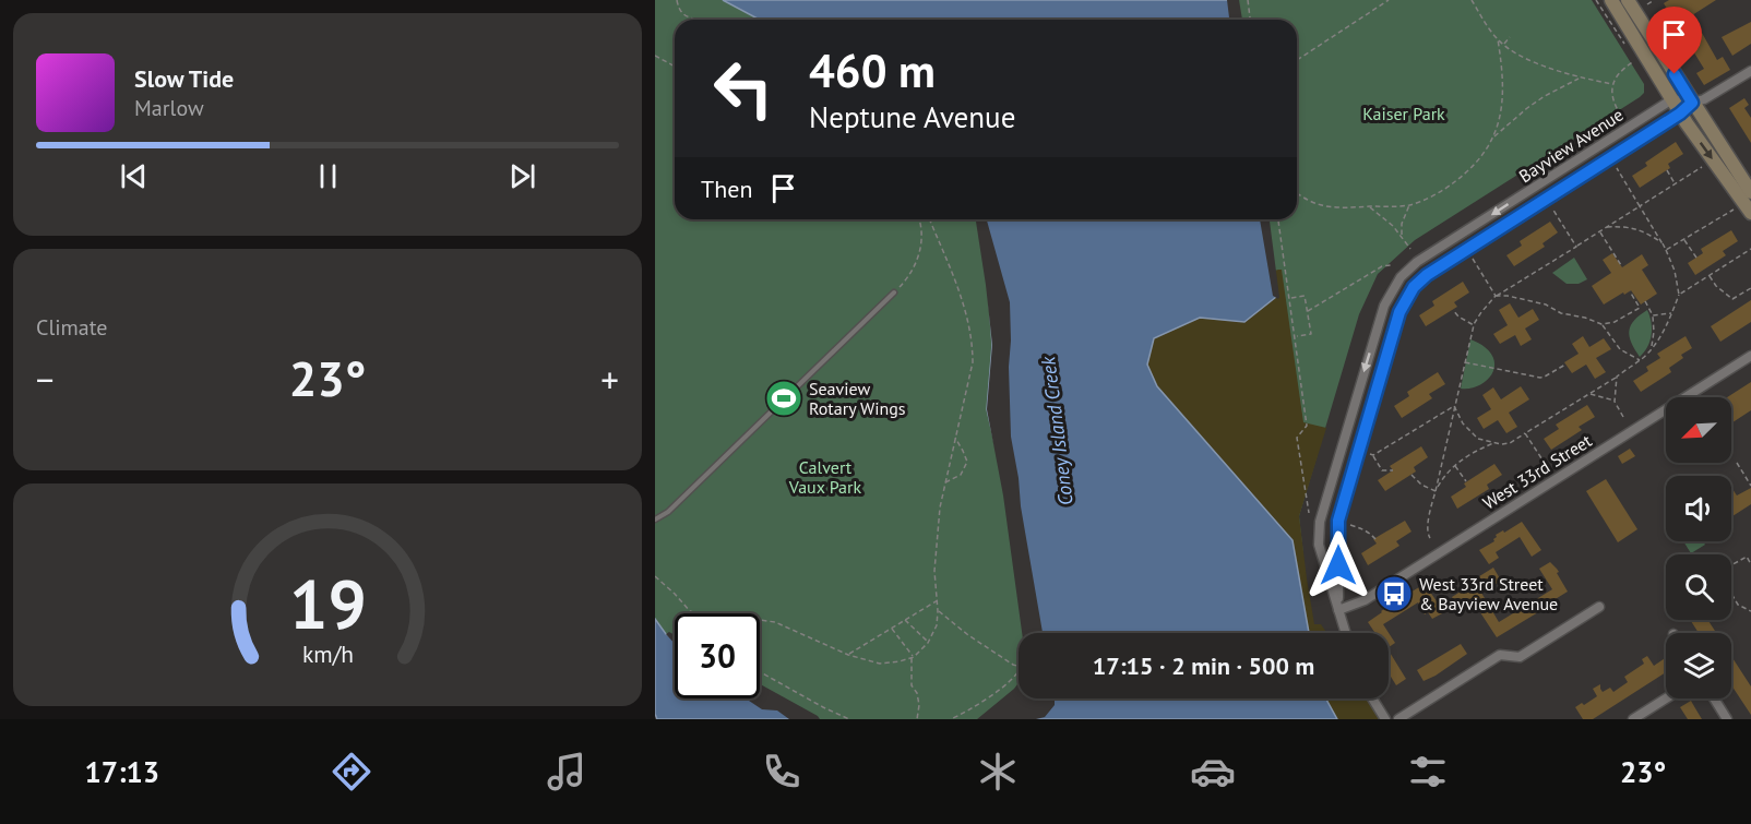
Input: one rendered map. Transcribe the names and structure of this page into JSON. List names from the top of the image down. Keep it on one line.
{"streets":{"street":["Bayview Avenue","West 33rd Street"]},"crossings":[["Bayview Avenue","West 33rd Street"]],"water":["Coney Island Creek"],"parks":["Kaiser Park","Calvert Vaux Park"],"places":{"sports":["Seaview Rotary Wings"],"bus stop":["West 33rd Street & Bayview Avenue"]},"north":"bottom left","page":{"turn":["460 m","Neptune Avenue"],"song":["Slow Tide","Marlow"],"then":"Then","tile":"Climate","heat":["−","23°","+"],"limit":"30","trip":"17:15 · 2 min · 500 m","tabs":["17:13","23°"],"gauge":["19","km/h"]}}
